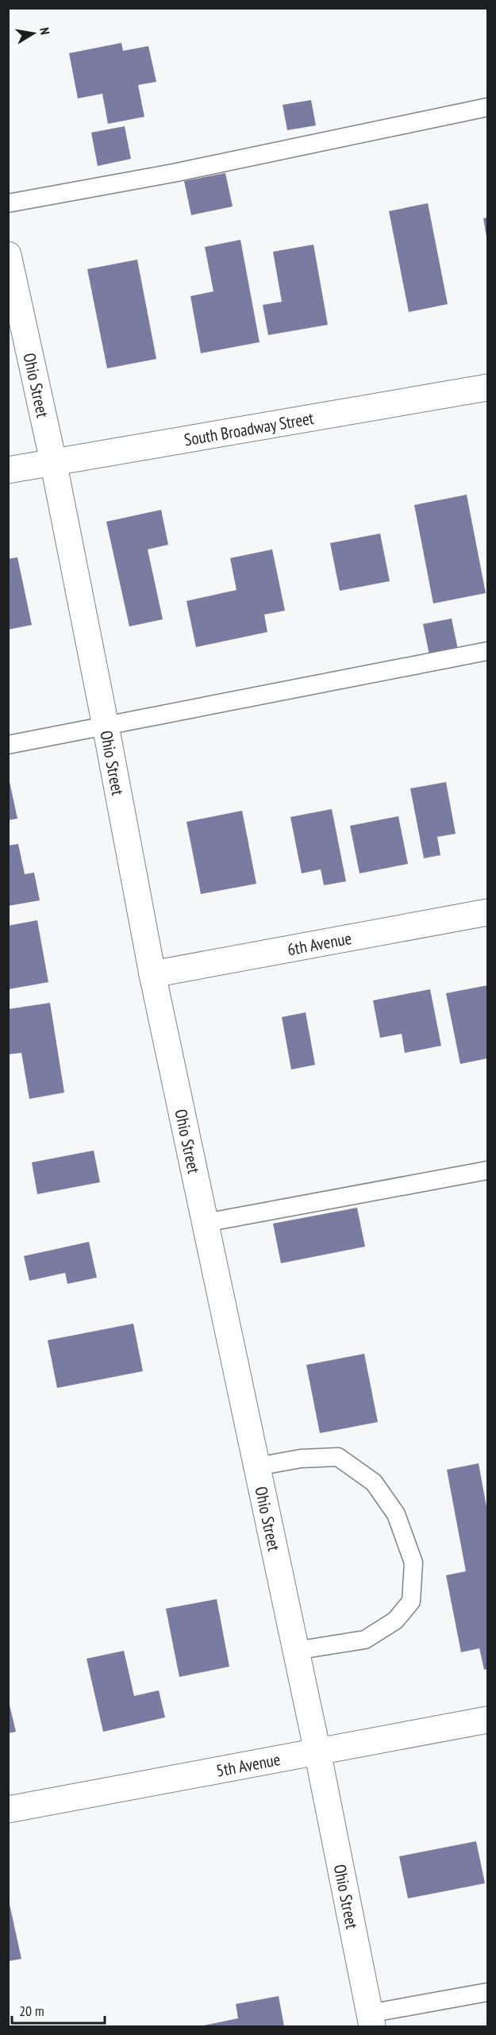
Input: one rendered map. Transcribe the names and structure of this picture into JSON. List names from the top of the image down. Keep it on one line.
{"streets":{"street":["Ohio Street","South Broadway Street","6th Avenue","5th Avenue"]},"crossings":[["Ohio Street","South Broadway Street"],["Ohio Street","6th Avenue"],["Ohio Street","5th Avenue"]],"scale_bar":"20 m","north":"right"}
